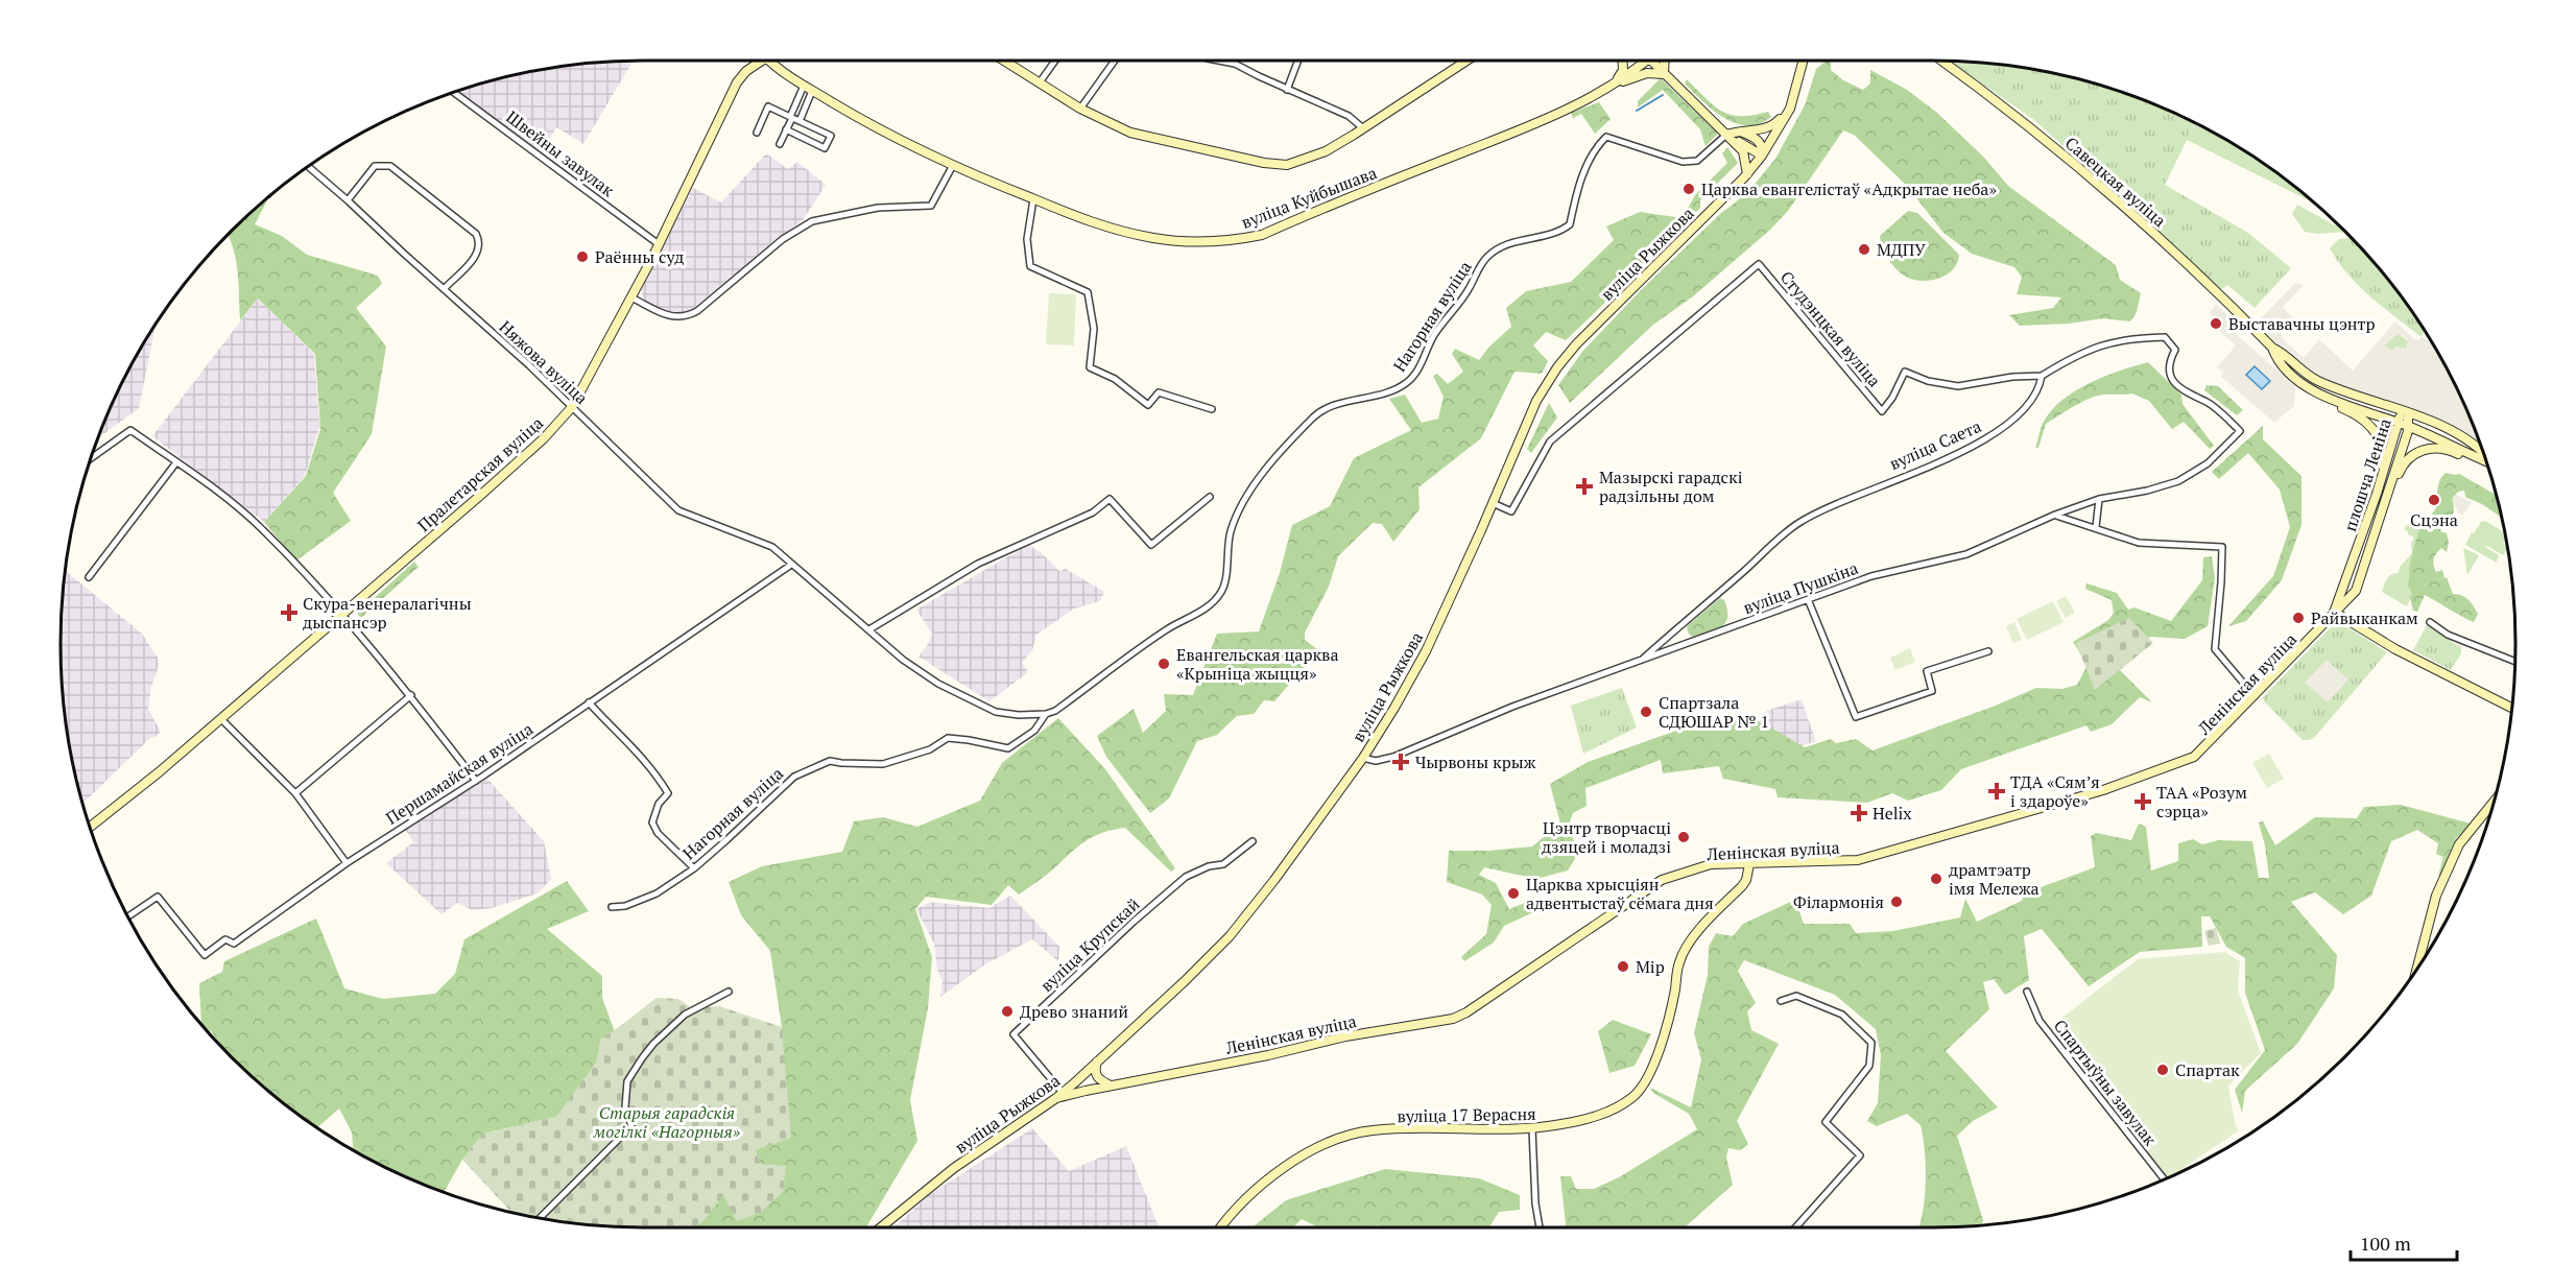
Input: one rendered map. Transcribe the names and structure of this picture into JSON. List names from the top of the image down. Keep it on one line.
{"streets":{"main road":["Савецкая вуліца","вуліца Куйбышава","вуліца Рыжкова","Пралетарская вуліца","плошча Леніна","Ленінская вуліца","вуліца 17 Верасня"],"street":["Швейны завулак","Нагорная вуліца","Студэнцкая вуліца","Няжова вуліца","вуліца Саета","вуліца Пушкіна","Першамайская вуліца","вуліца Крупскай","Спартыўны завулак"]},"crossings":[["Швейны завулак","Пралетарская вуліца"],["Савецкая вуліца","плошча Леніна"],["вуліца Рыжкова","Студэнцкая вуліца"],["вуліца Рыжкова","вуліца Пушкіна"],["вуліца Рыжкова","Ленінская вуліца"],["вуліца Рыжкова","вуліца Крупскай"],["Нагорная вуліца","Няжова вуліца"],["Нагорная вуліца","Першамайская вуліца"],["Студэнцкая вуліца","вуліца Саета"],["Студэнцкая вуліца","вуліца Пушкіна"],["Няжова вуліца","Пралетарская вуліца"],["вуліца Саета","вуліца Пушкіна"],["плошча Леніна","Ленінская вуліца"],["Ленінская вуліца","вуліца Крупскай"],["Ленінская вуліца","вуліца 17 Верасня"]],"parks":["Старыя гарадскія могілкі «Нагорныя»"],"places":{"other":["Царква евангелістаў «Адкрытае неба»","МДПУ","Раённы суд","Выставачны цэнтр","Сцэна","Райвыканкам","Евангельская царква «Крыніца жыцця»","Спартзала СДЮШАР № 1","Цэнтр творчасці дзяцей і моладзі","драмтэатр імя Мележа","Царква хрысціян адвентыстаў сёмага дня","Філармонія","Мір","Древо знаний","Спартак"],"health":["Мазырскі гарадскі радзільны дом","Скура-венералагічны дыспансэр","Чырвоны крыж","ТДА «Сямʼя і здароўе»","ТАА «Розум сэрца»","Helix"]},"scale_bar":"100 m"}
